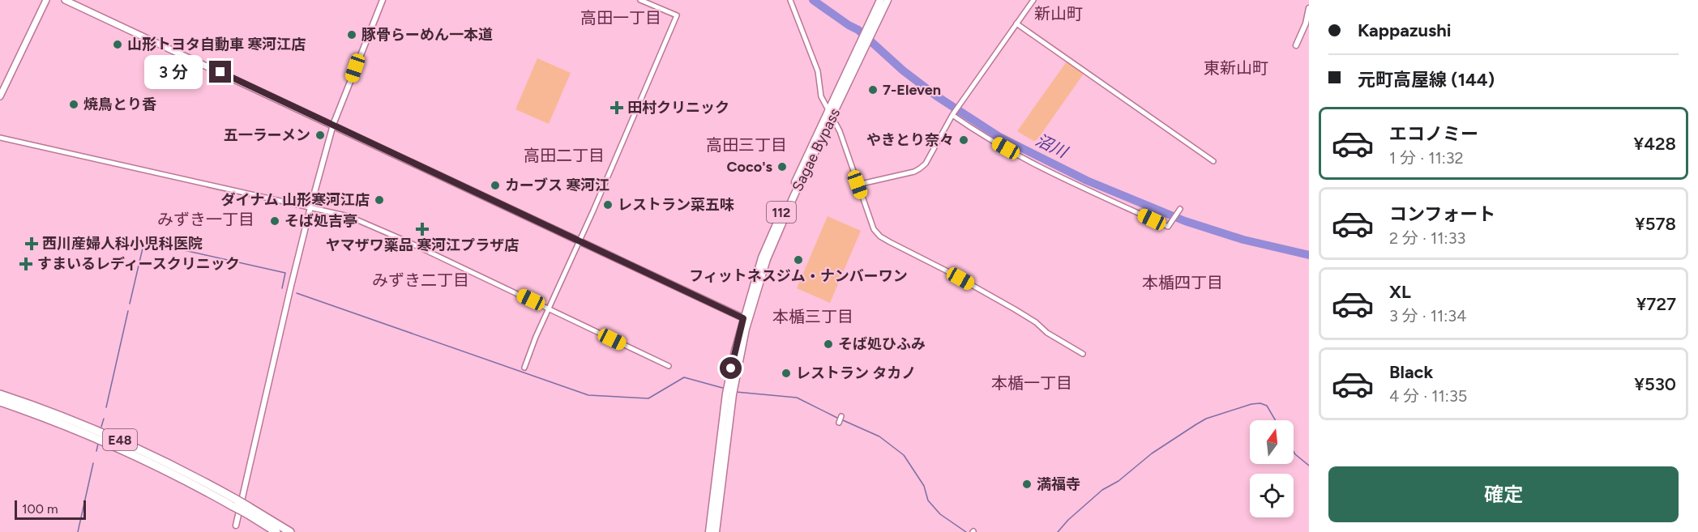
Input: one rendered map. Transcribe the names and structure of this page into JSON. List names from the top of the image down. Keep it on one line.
{"streets":{"highway":["Sagae Bypass","112","E48"]},"districts":["新山町","高田一丁目","東新山町","高田三丁目","高田二丁目","みずき一丁目","みずき二丁目","本楯四丁目","本楯三丁目","本楯一丁目"],"water":["沼川"],"places":{"other":["豚骨らーめん一本道","山形トヨタ自動車 寒河江店","7-Eleven","焼鳥とり香","五一ラーメン","やきとり奈々","Coco's","カーブス 寒河江","ダイナム 山形寒河江店","レストラン菜五味","そば処吉亭","フィットネスジム・ナンバーワン","そば処ひふみ","レストラン タカノ","満福寺"],"health":["田村クリニック","ヤマザワ薬品 寒河江プラザ店","西川産婦人科小児科医院","すまいるレディースクリニック"]},"scale_bar":"100 m","north":"top","page":{"banner":["Kappazushi","元町高屋線 (144)"],"bubble":"3 分","list":[{"name":"エコノミー","note":"1 分 · 11:32","value":"¥428"},{"name":"コンフォート","note":"2 分 · 11:33","value":"¥578"},{"name":"XL","note":"3 分 · 11:34","value":"¥727"},{"name":"Black","note":"4 分 · 11:35","value":"¥530"}],"buttons":"確定","scale":"100 m"}}
